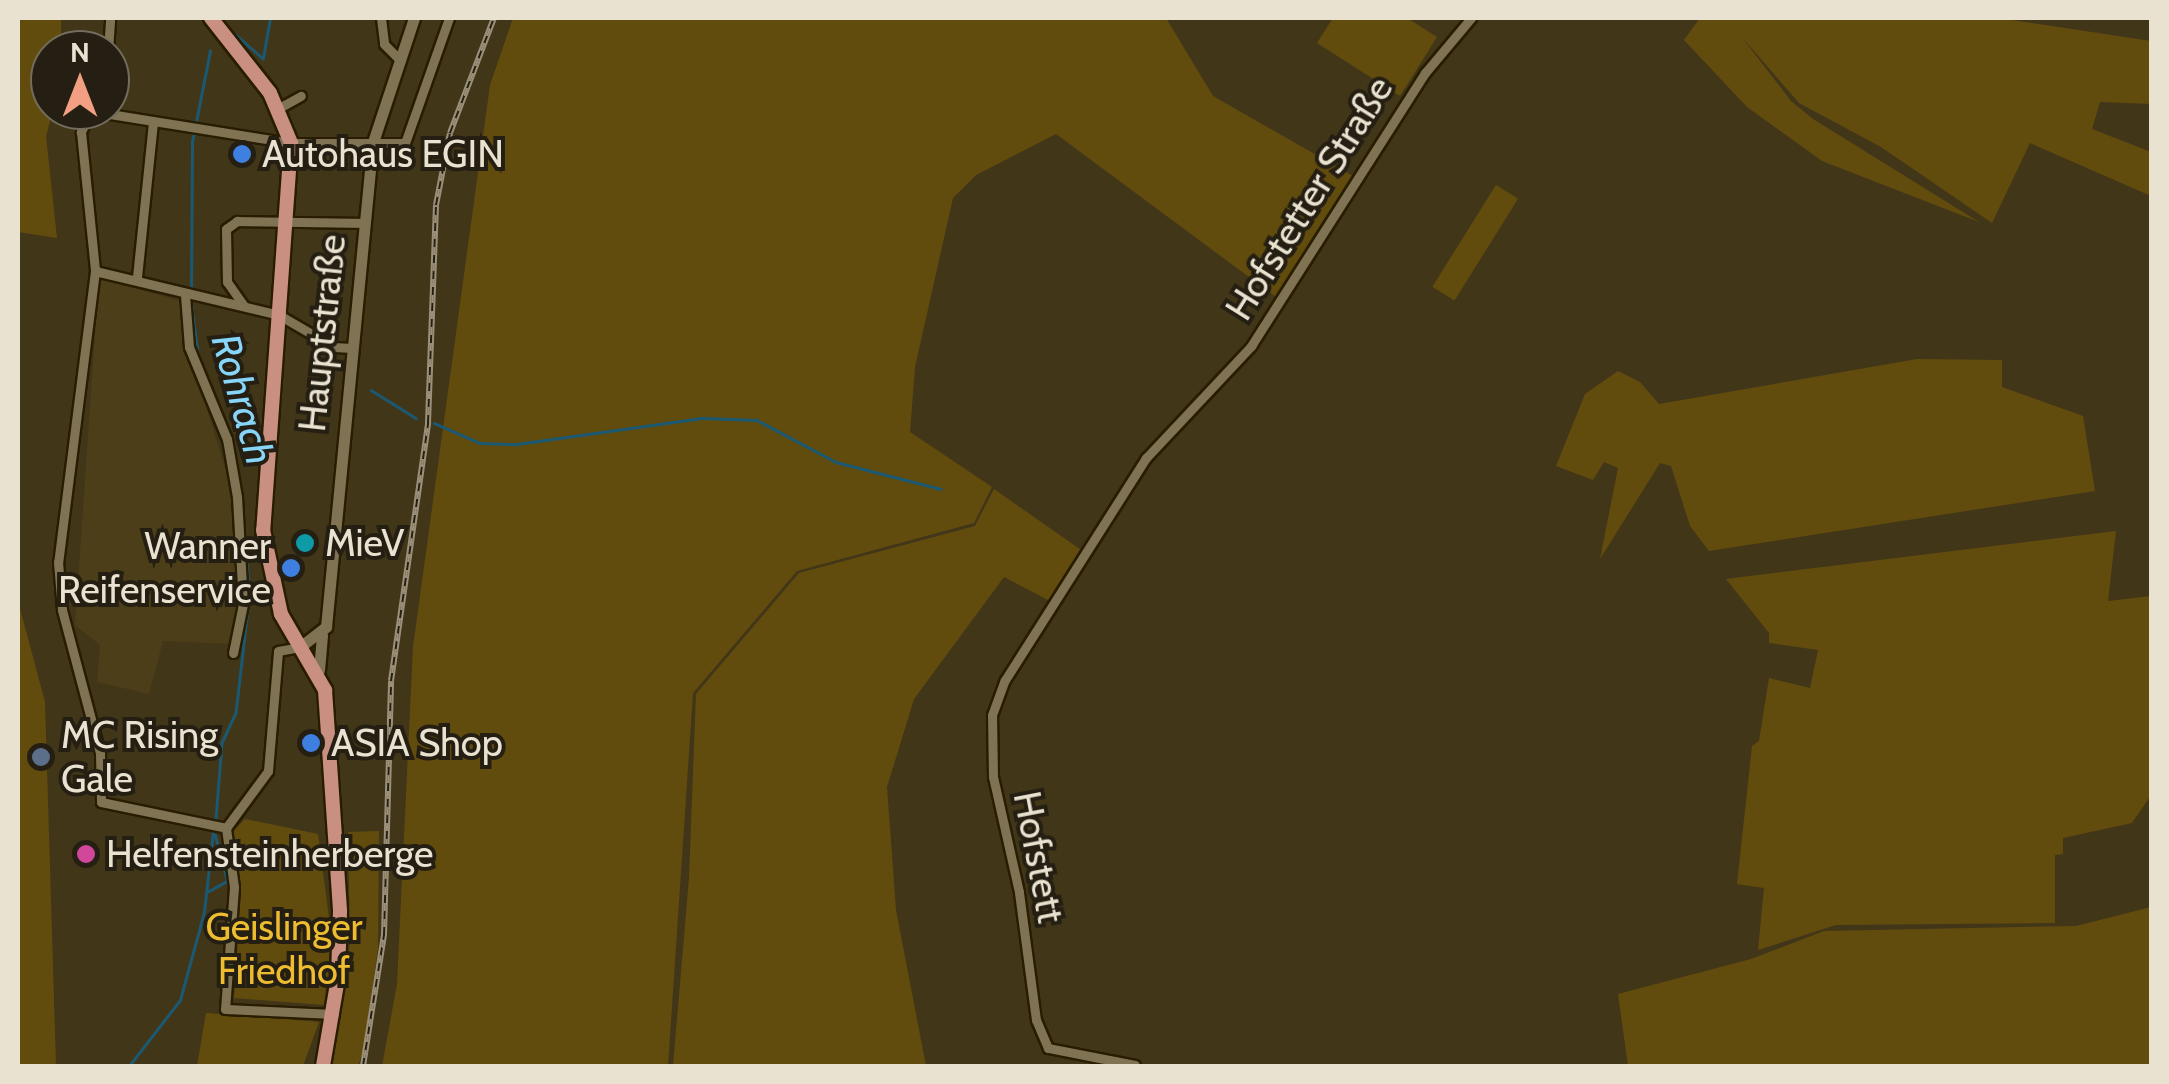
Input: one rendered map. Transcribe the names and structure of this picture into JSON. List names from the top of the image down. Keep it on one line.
{"streets":{"street":["Hofstetter Straße","Hauptstraße","Hofstett"]},"crossings":[["Hofstetter Straße","Hofstett"]],"water":["Rohrach"],"parks":["Geislinger Friedhof"],"places":["Autohaus EGIN","MieV","Wanner Reifenservice","ASIA Shop","MC Rising Gale","Helfensteinherberge"],"north":"top"}
